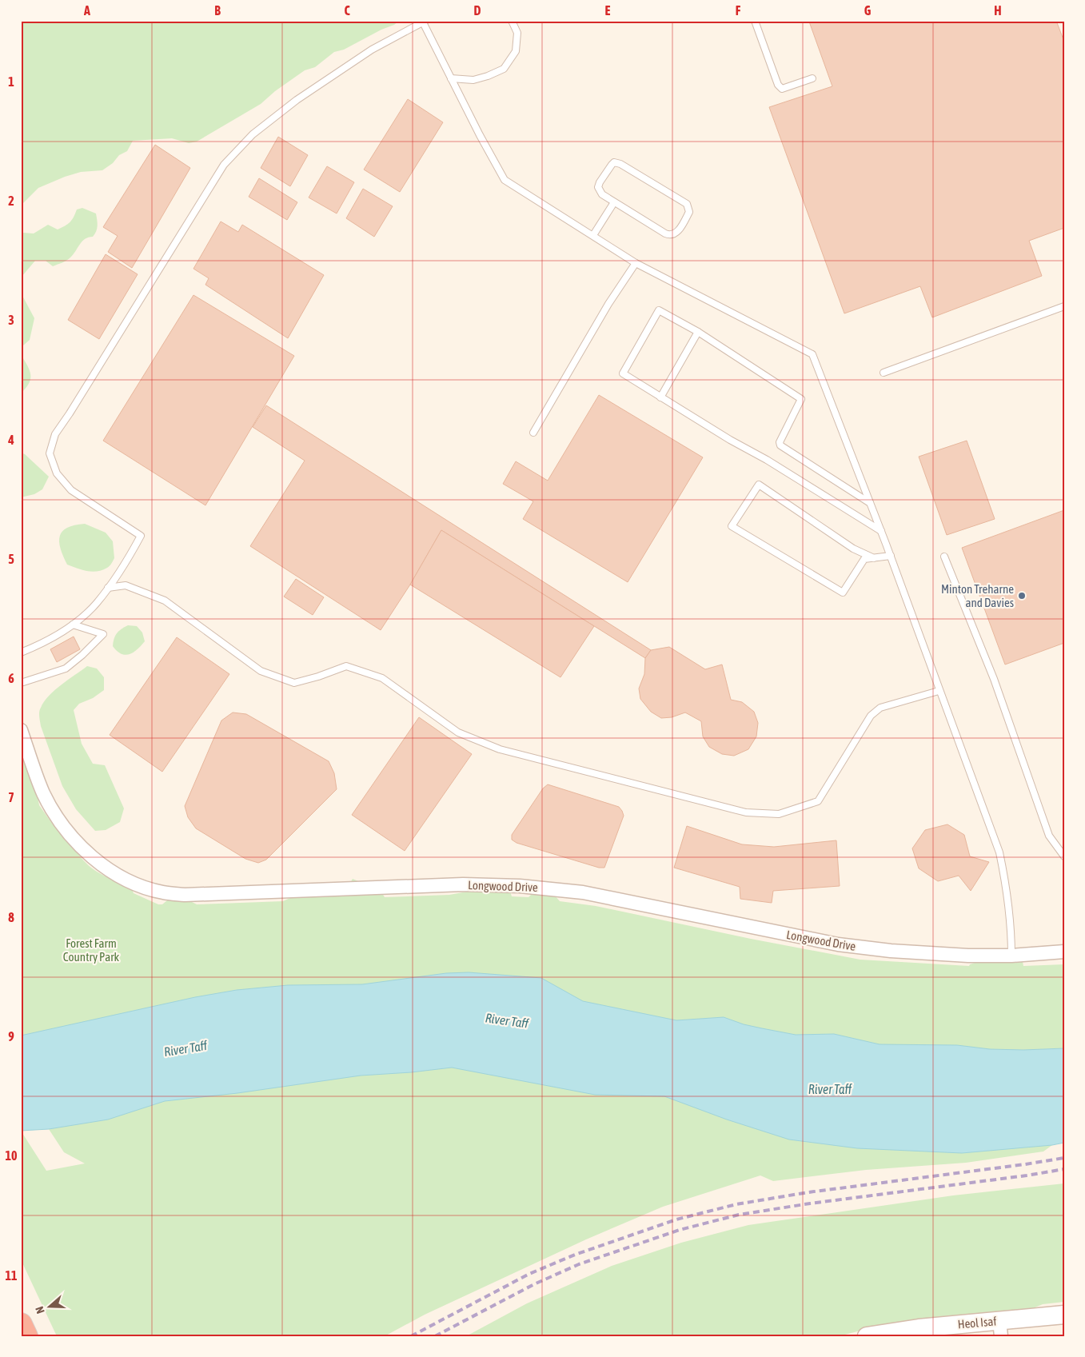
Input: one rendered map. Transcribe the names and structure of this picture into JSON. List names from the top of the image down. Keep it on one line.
{"streets":{"main road":["Heol Isaf"],"street":["Longwood Drive"]},"water":["River Taff"],"parks":["Forest Farm Country Park"],"places":["Minton Treharne and Davies"],"north":"left","grid":{"columns":["A","B","C","D","E","F","G","H"],"rows":["1","2","3","4","5","6","7","8","9","10","11"]}}
